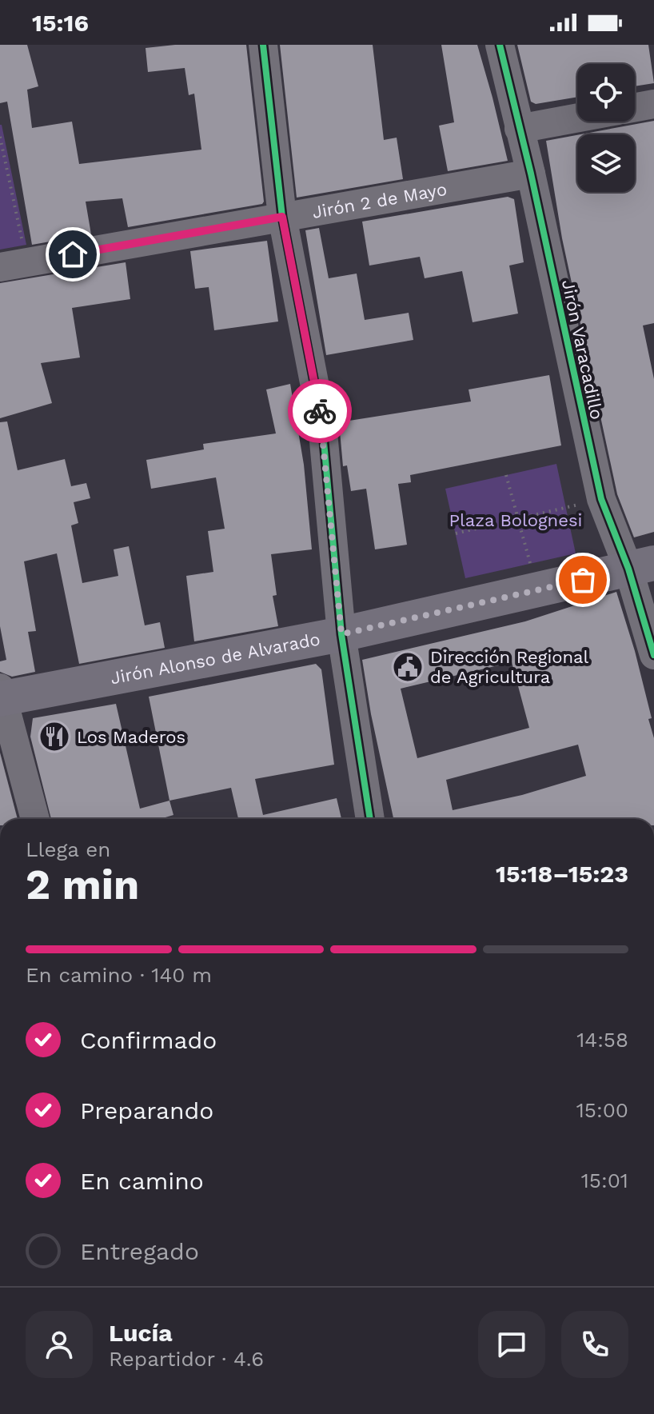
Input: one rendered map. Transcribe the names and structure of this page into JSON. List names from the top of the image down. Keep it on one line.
{"streets":{"main road":["Jirón Alonso de Alvarado"],"street":["Jirón 2 de Mayo","Jirón Varacadillo"]},"crossings":[["Jirón 2 de Mayo","Jirón Varacadillo"],["Jirón Varacadillo","Jirón Alonso de Alvarado"]],"parks":["Plaza Bolognesi"],"places":{"public building":["Dirección Regional de Agricultura"],"restaurant":["Los Maderos"]},"page":{"status":"15:16","heading":["2 min","Llega en","15:18–15:23"],"panel":["Lucía","Repartidor · 4.6"],"bar":"En camino · 140 m","list":[["Confirmado","14:58"],["Preparando","15:00"],["En camino","15:01"],"Entregado"]}}
